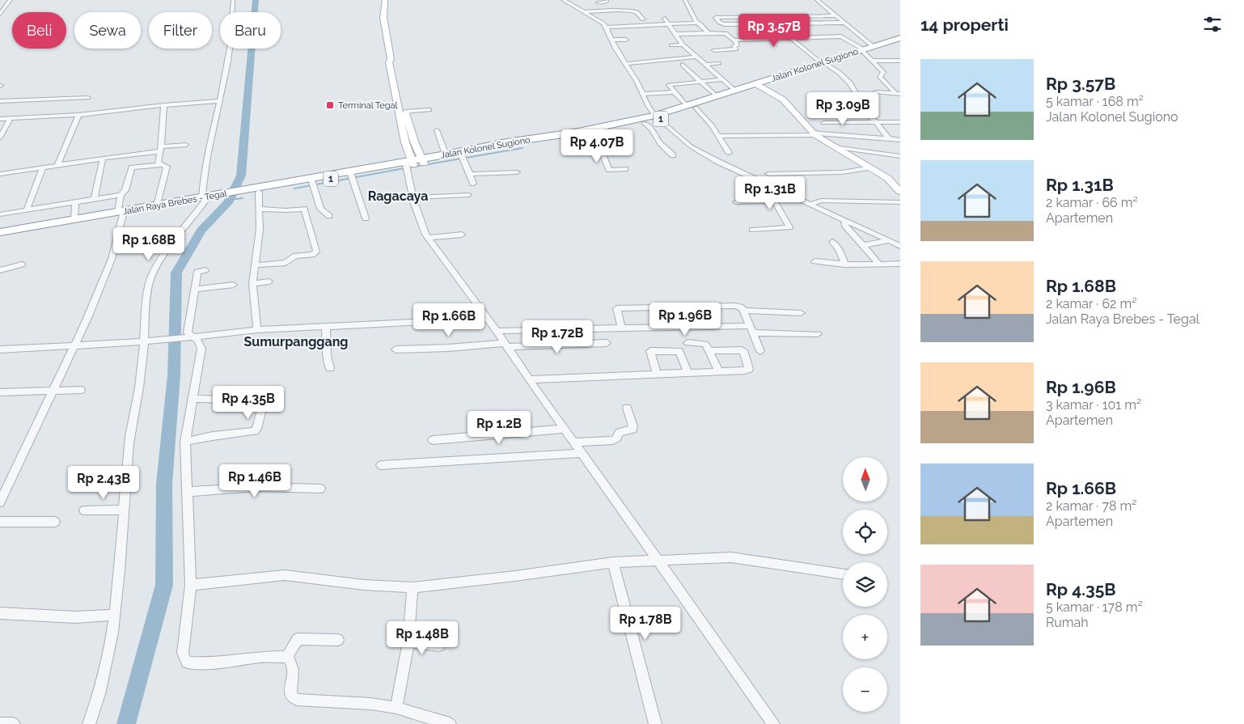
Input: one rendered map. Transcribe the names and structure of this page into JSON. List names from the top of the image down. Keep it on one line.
{"streets":{"highway":["Jalan Kolonel Sugiono","1","Jalan Raya Brebes - Tegal"]},"crossings":[["Jalan Kolonel Sugiono","1"],["Jalan Kolonel Sugiono","Jalan Raya Brebes - Tegal"]],"districts":["Ragacaya","Sumurpanggang"],"places":{"transit":["Terminal Tegal"]},"north":"top","page":{"heading":"14 properti","chip":["Beli","Sewa","Filter","Baru"],"price":["Rp 3.57B","Rp 3.09B","Rp 4.07B","Rp 1.31B","Rp 1.68B","Rp 1.96B","Rp 1.66B","Rp 1.72B","Rp 4.35B","Rp 1.2B","Rp 1.46B","Rp 2.43B","Rp 1.78B","Rp 1.48B"],"list":[{"name":"Rp 3.57B","note":"5 kamar · 168 m² · Jalan Kolonel Sugiono"},{"name":"Rp 1.31B","note":"2 kamar · 66 m² · Apartemen"},{"name":"Rp 1.68B","note":"2 kamar · 62 m² · Jalan Raya Brebes - Tegal"},{"name":"Rp 1.96B","note":"3 kamar · 101 m² · Apartemen"},{"name":"Rp 1.66B","note":"2 kamar · 78 m² · Apartemen"},{"name":"Rp 4.35B","note":"5 kamar · 178 m² · Rumah"}],"map_buttons":["+","−"]}}
